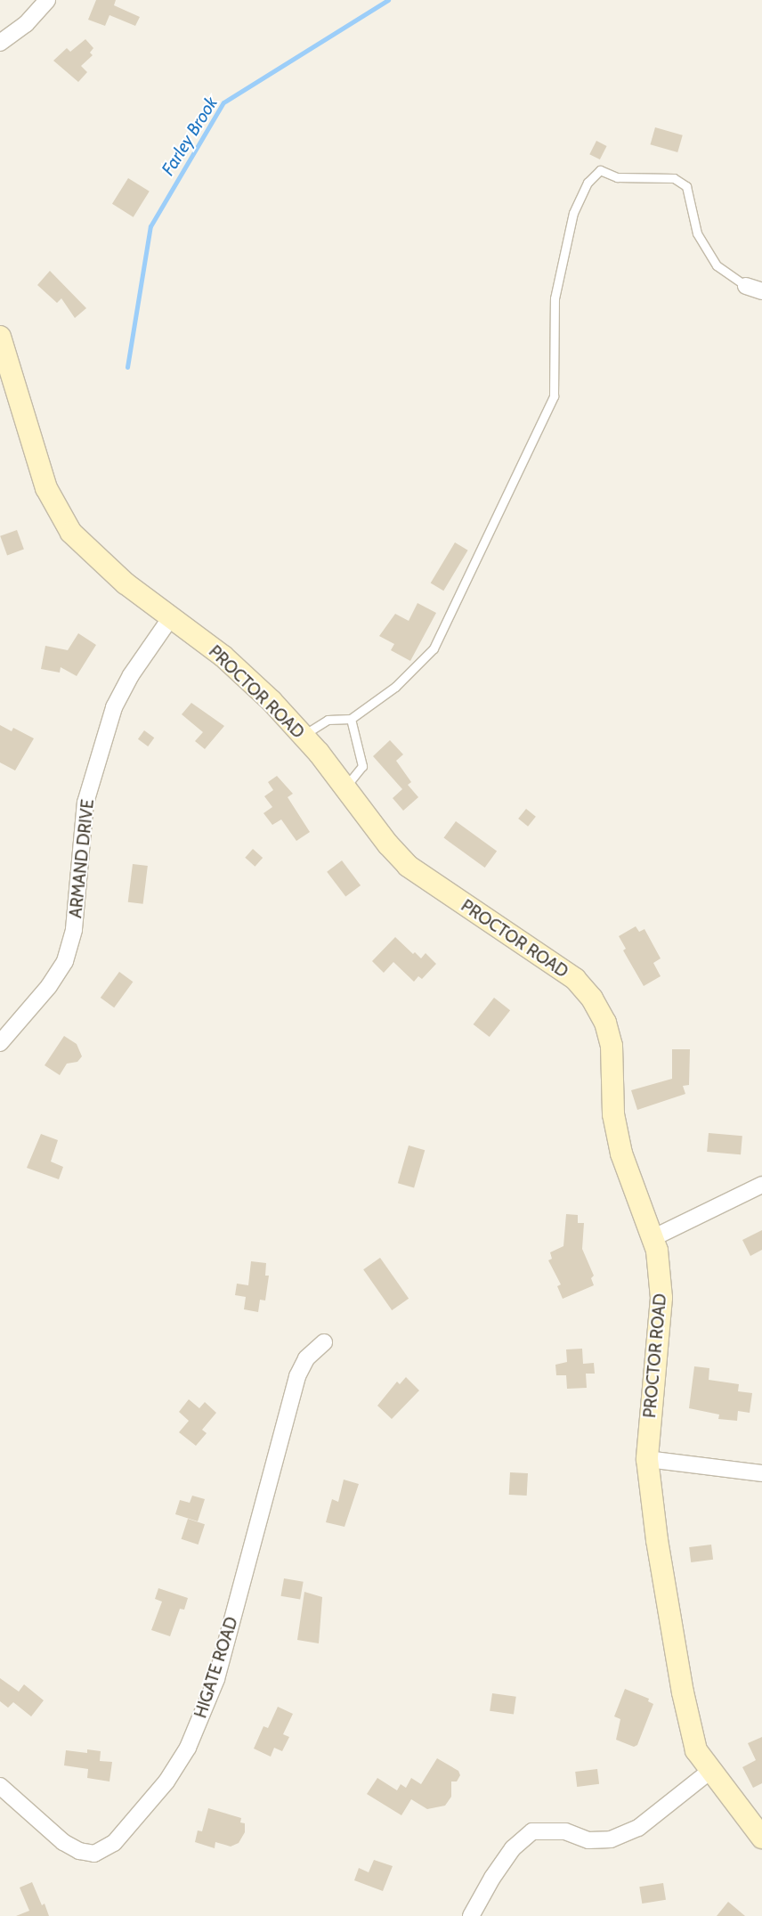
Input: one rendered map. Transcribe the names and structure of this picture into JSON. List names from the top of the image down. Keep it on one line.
{"streets":{"main road":["PROCTOR ROAD"],"street":["ARMAND DRIVE","HIGATE ROAD"]},"crossings":[["PROCTOR ROAD","ARMAND DRIVE"]],"water":["Farley Brook"]}
